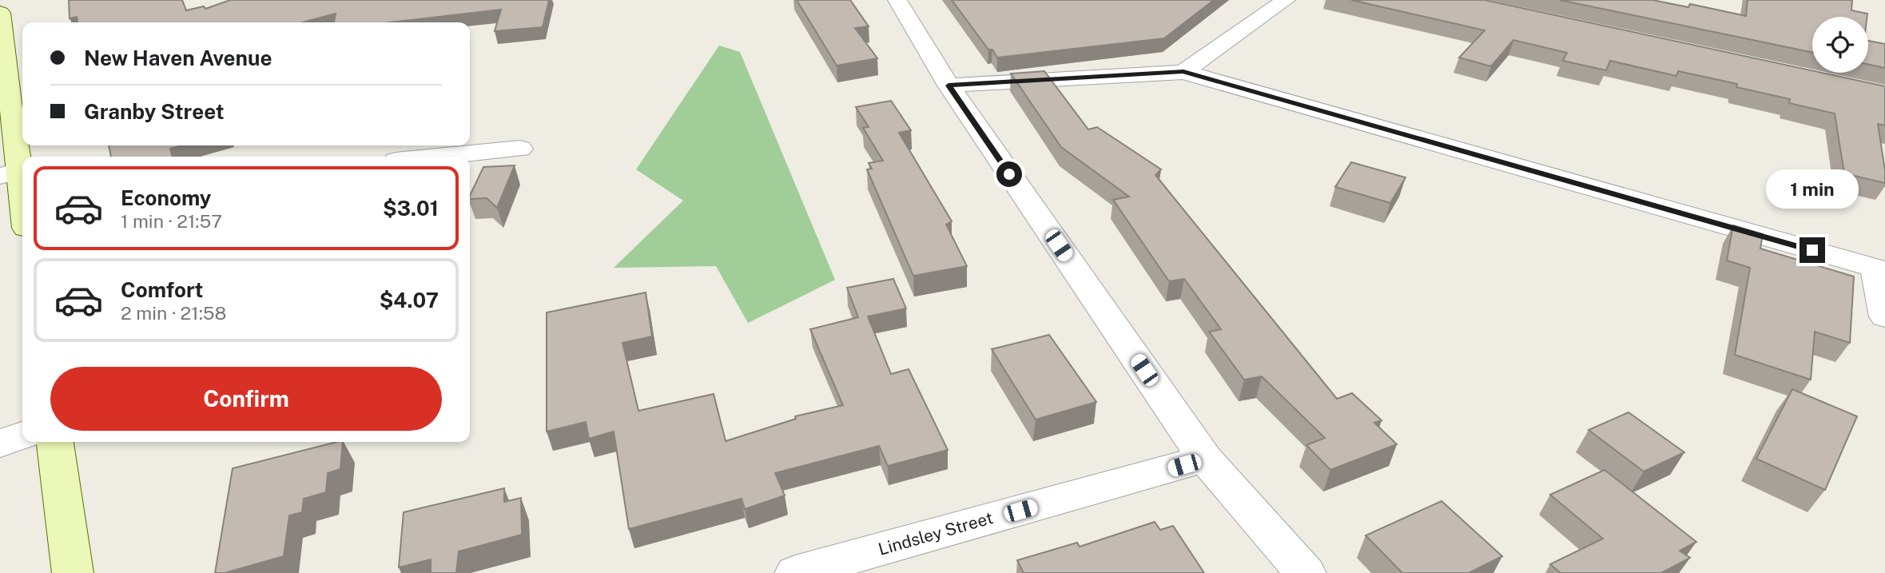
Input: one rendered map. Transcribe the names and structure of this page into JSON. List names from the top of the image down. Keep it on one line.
{"streets":{"street":["Lindsley Street"]},"page":{"banner":["New Haven Avenue","Granby Street"],"list":[{"name":"Economy","note":"1 min · 21:57","value":"$3.01"},{"name":"Comfort","note":"2 min · 21:58","value":"$4.07"}],"bubble":"1 min","buttons":"Confirm"}}
